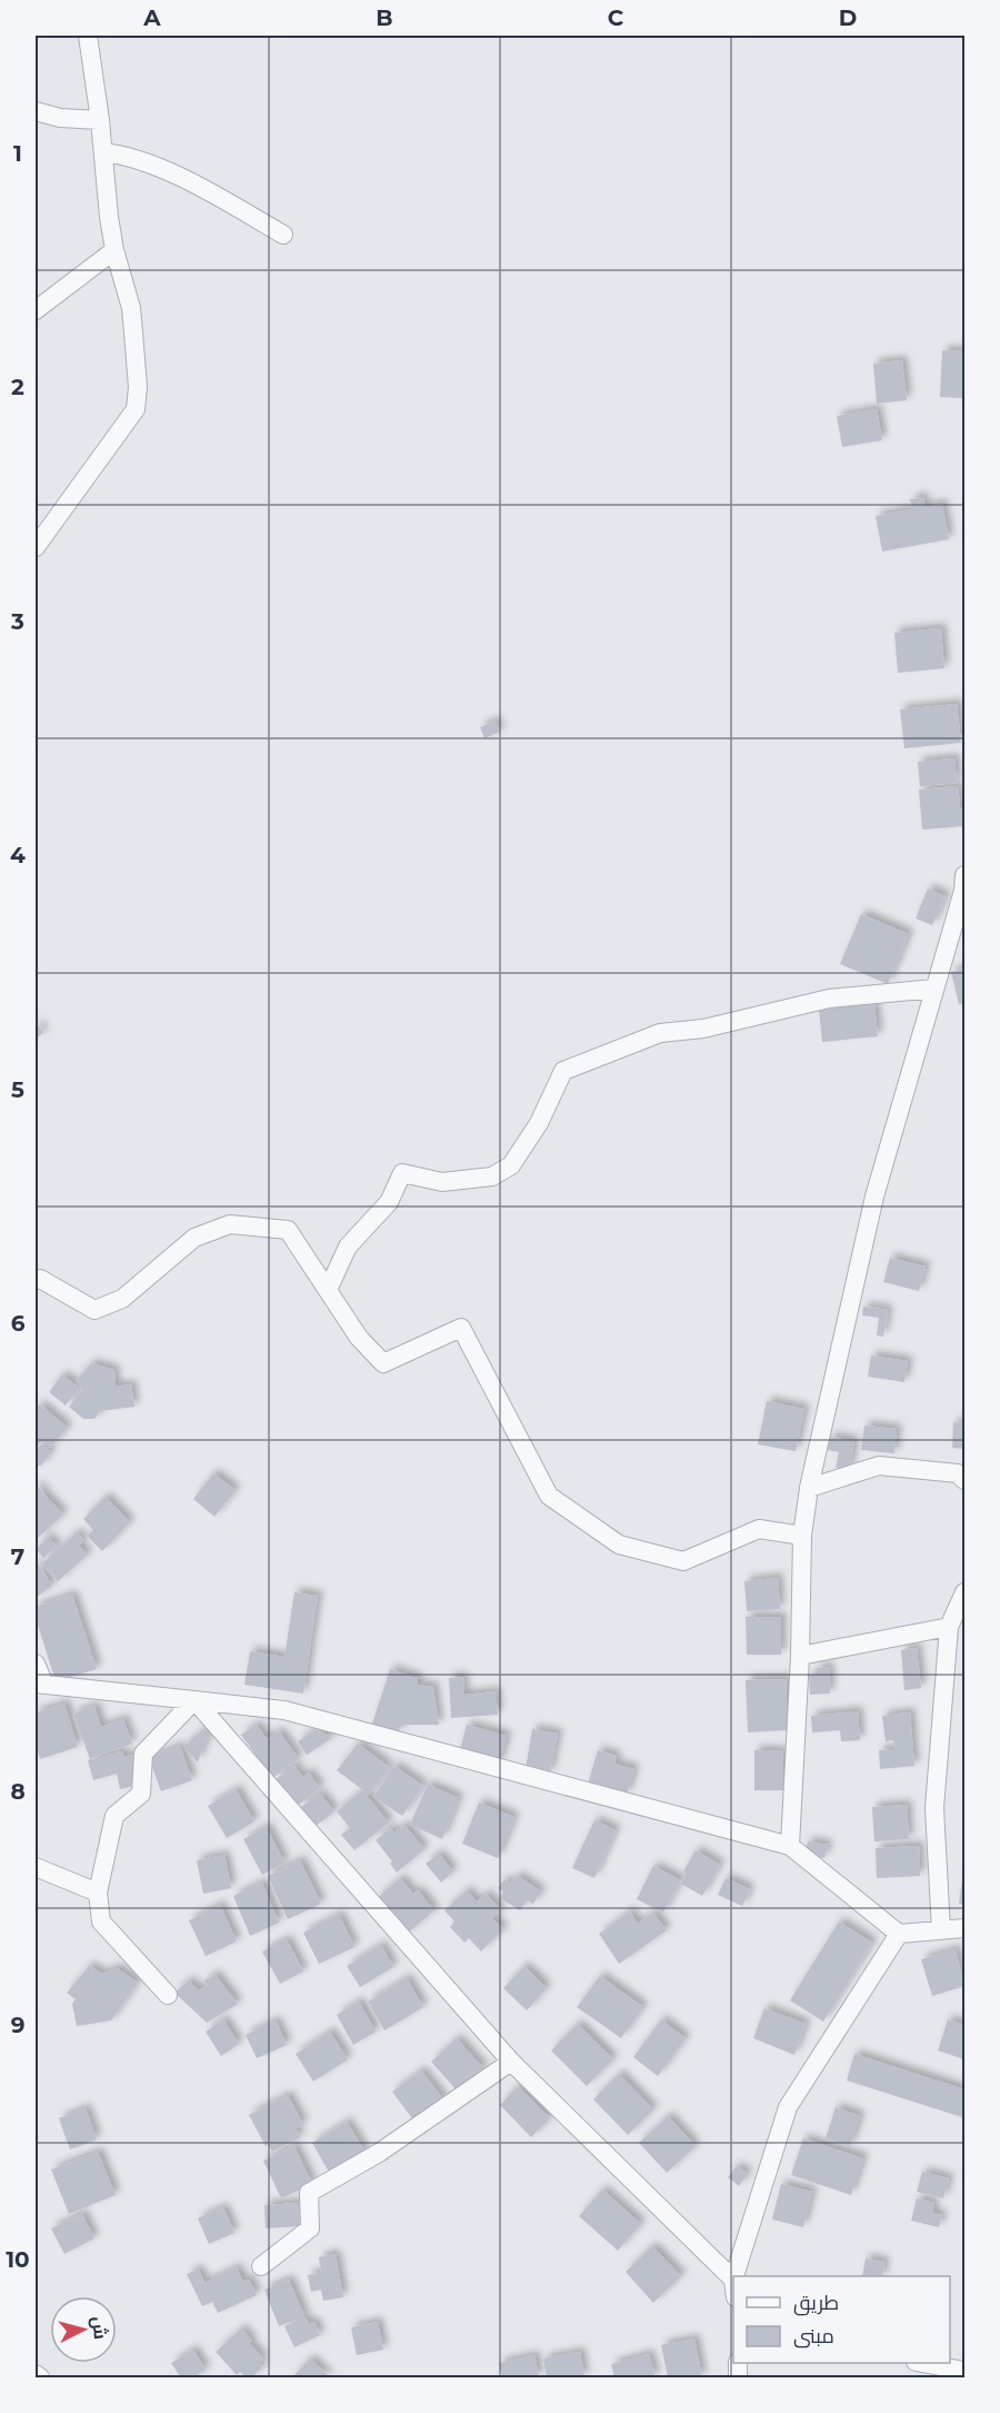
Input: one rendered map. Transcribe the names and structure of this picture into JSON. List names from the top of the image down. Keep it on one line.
{"legend":["طريق","مبنى"],"north":"right","grid":{"columns":["A","B","C","D"],"rows":["1","2","3","4","5","6","7","8","9","10"]}}
